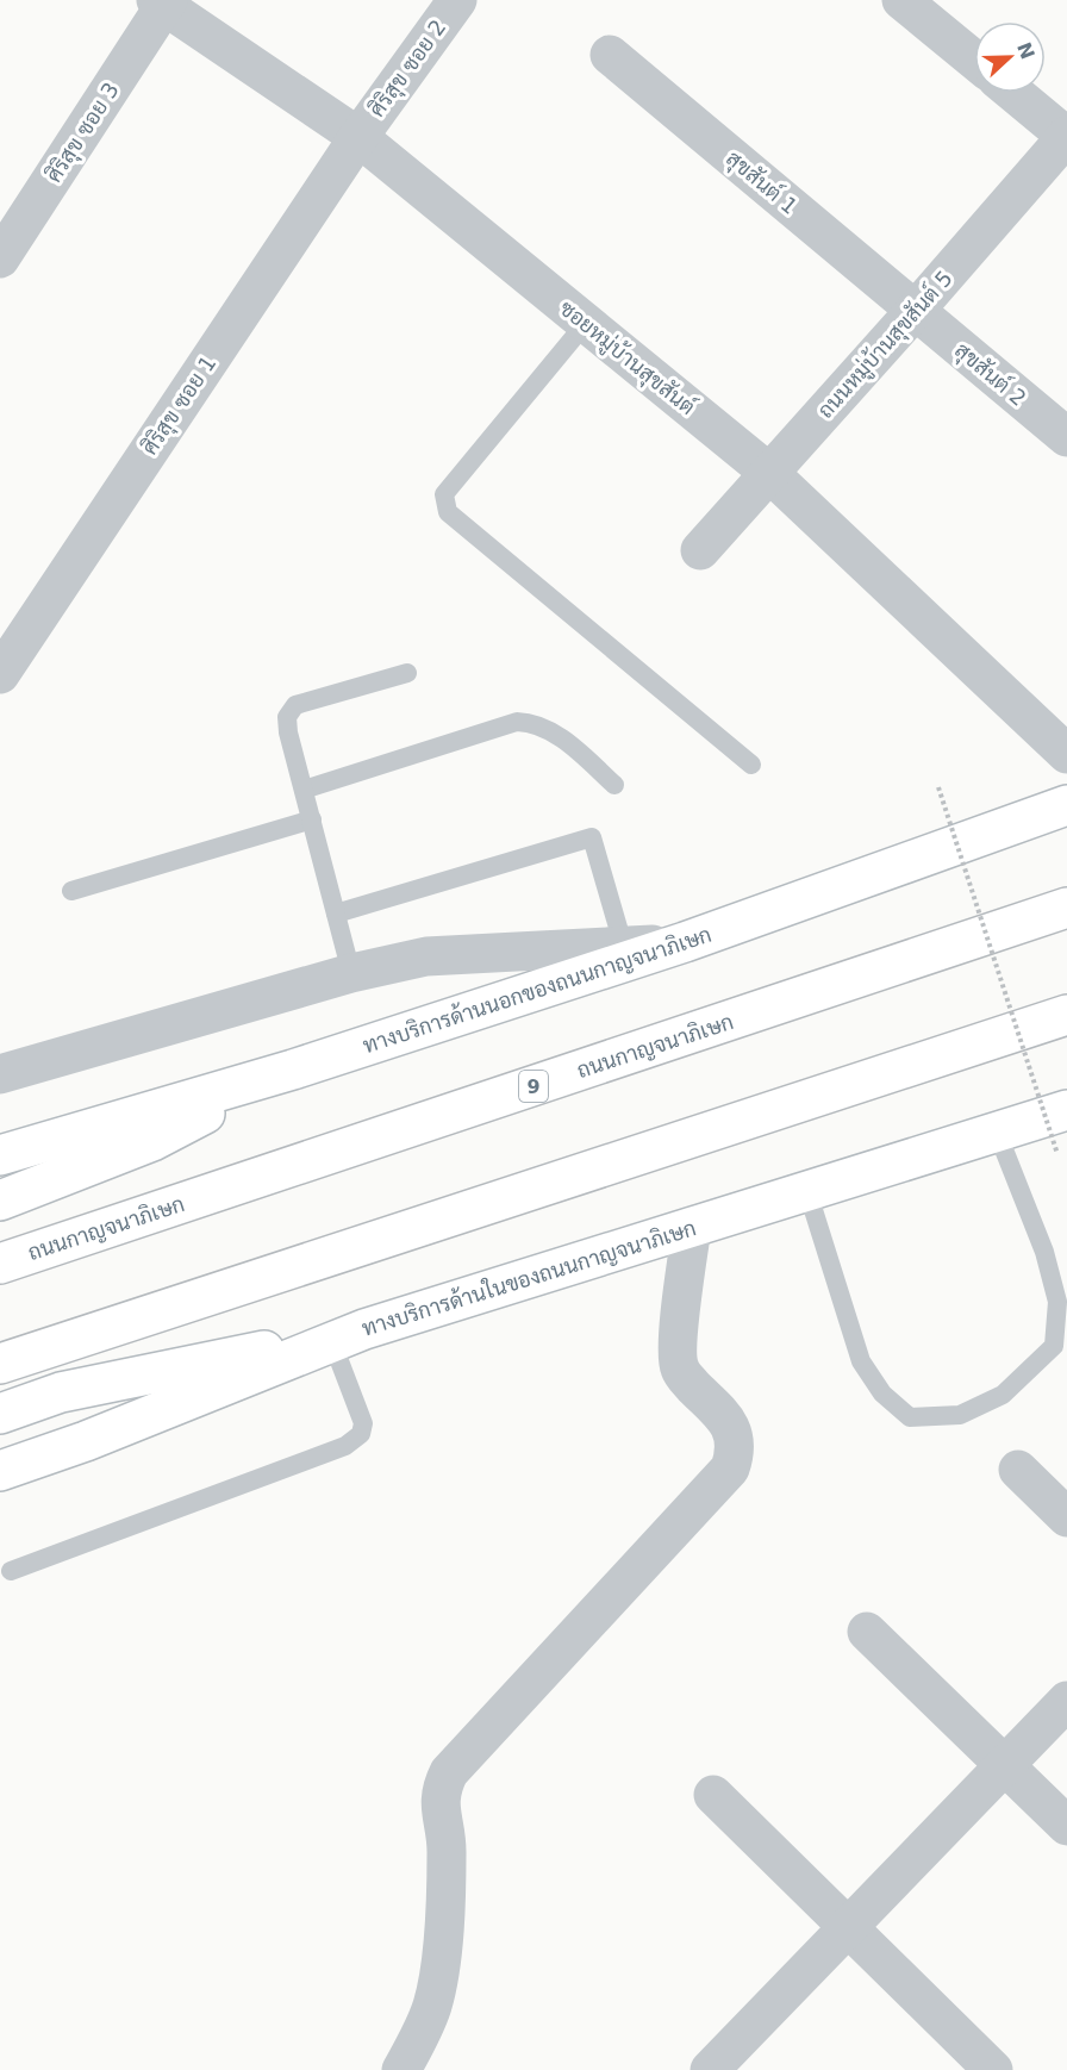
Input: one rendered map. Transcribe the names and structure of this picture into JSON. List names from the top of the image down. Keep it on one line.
{"streets":{"main road":["ทางบริการด้านนอกของถนนกาญจนาภิเษก","ถนนกาญจนาภิเษก","9","ทางบริการด้านในของถนนกาญจนาภิเษก"],"street":["ศิริสุข ซอย 2","ศิริสุข ซอย 3","สุขสันต์ 1","ถนนหมู่บ้านสุขสันต์ 5","ซอยหมู่บ้านสุขสันต์","สุขสันต์ 2","ศิริสุข ซอย 1"]},"crossings":[["ศิริสุข ซอย 2","ซอยหมู่บ้านสุขสันต์"],["ศิริสุข ซอย 2","ศิริสุข ซอย 1"],["ศิริสุข ซอย 3","ซอยหมู่บ้านสุขสันต์"],["สุขสันต์ 1","ถนนหมู่บ้านสุขสันต์ 5"],["สุขสันต์ 1","สุขสันต์ 2"],["ถนนหมู่บ้านสุขสันต์ 5","ซอยหมู่บ้านสุขสันต์"],["ถนนหมู่บ้านสุขสันต์ 5","สุขสันต์ 2"],["ซอยหมู่บ้านสุขสันต์","ศิริสุข ซอย 1"]],"north":"right"}
